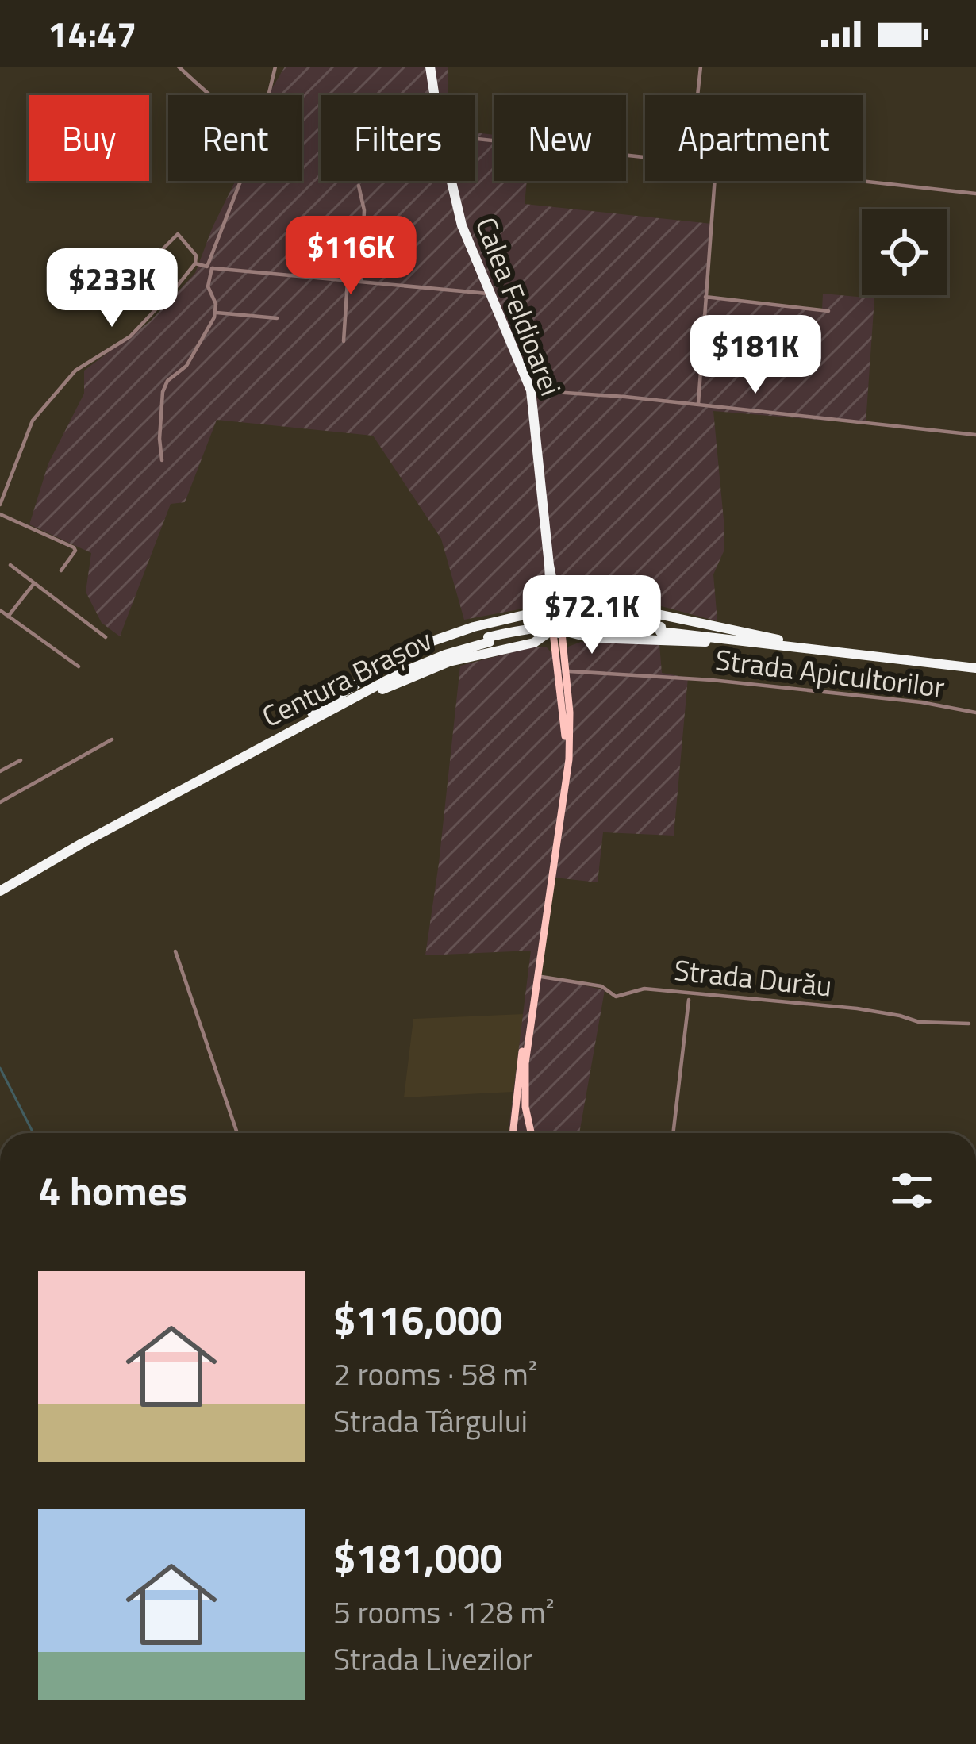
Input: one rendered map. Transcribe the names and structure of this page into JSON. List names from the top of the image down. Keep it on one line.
{"streets":{"highway":["Calea Feldioarei","Centura Brașov"],"street":["Strada Apicultorilor","Strada Durău"]},"crossings":[["Calea Feldioarei","Strada Apicultorilor"],["Calea Feldioarei","Strada Durău"]],"page":{"status":"14:47","chip":["Buy","Rent","Filters","New","Apartment"],"price":["$116K","$233K","$181K","$72.1K"],"heading":"4 homes","list":[{"name":"$116,000","note":"2 rooms · 58 m² · Strada Târgului"},{"name":"$181,000","note":"5 rooms · 128 m² · Strada Livezilor"}]}}
